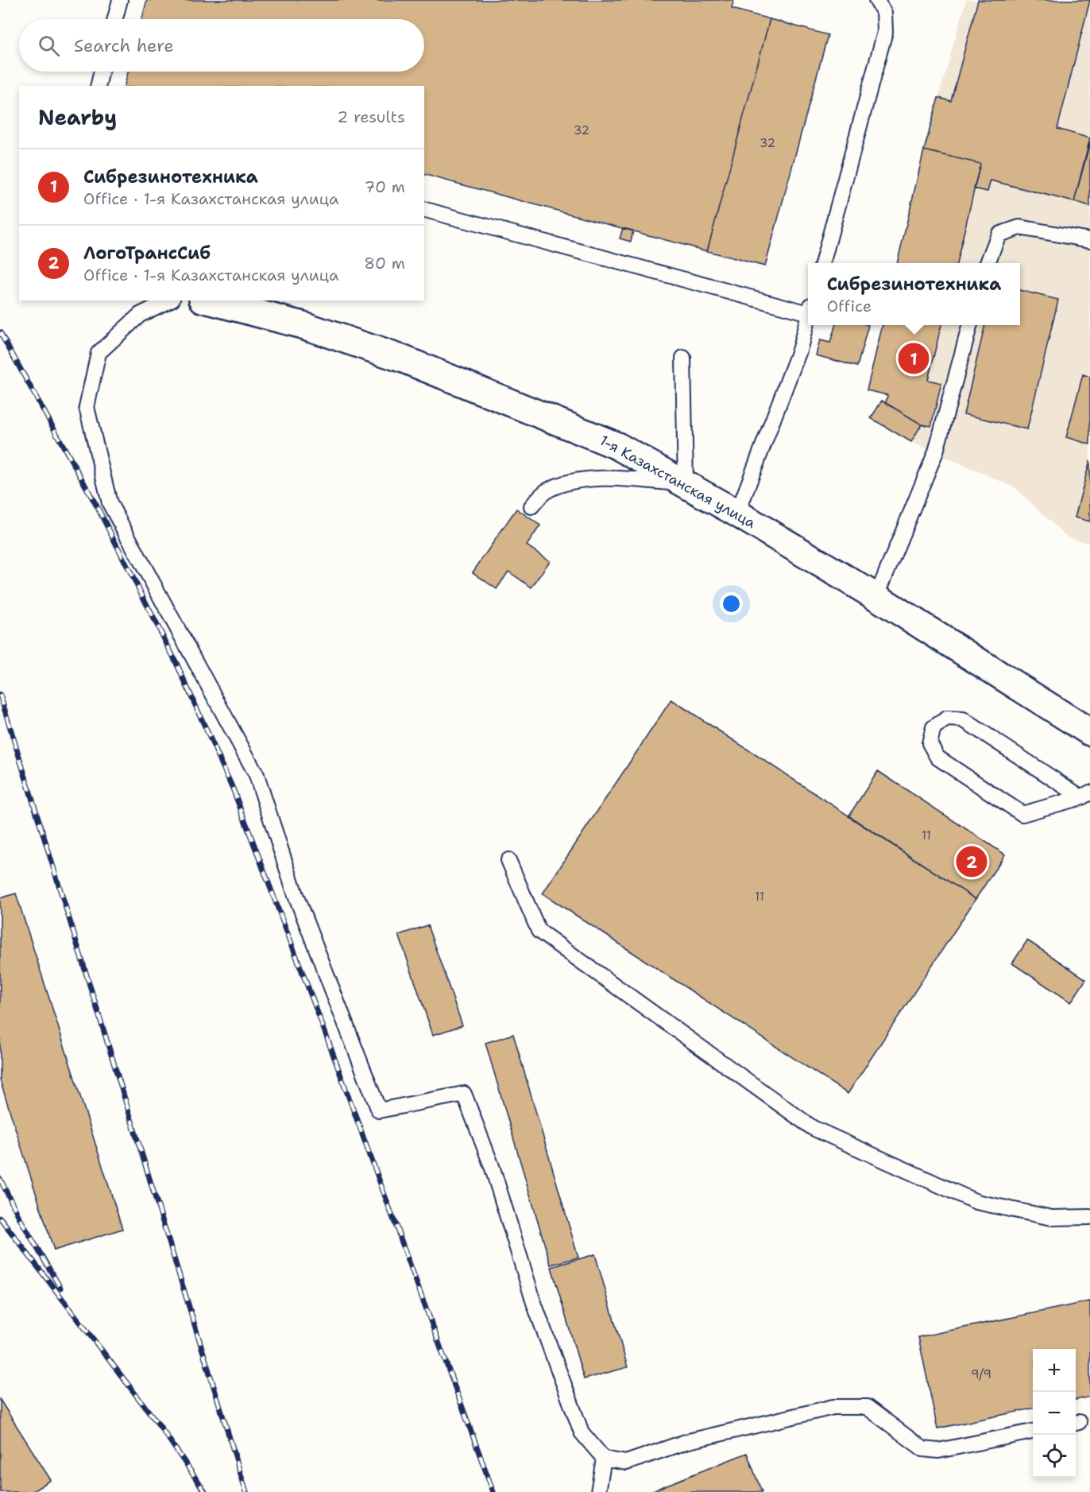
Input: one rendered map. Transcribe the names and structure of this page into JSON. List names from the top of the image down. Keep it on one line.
{"streets":{"street":["1-я Казахстанская улица"]},"house_numbers":["32","32","11","11","9/9"],"page":{"search":"Search here","heading":["Nearby","2 results"],"list":[{"mark":"1","name":"Сибрезинотехника","note":"Office · 1-я Казахстанская улица","value":"70 m"},{"mark":"2","name":"ЛогоТрансСиб","note":"Office · 1-я Казахстанская улица","value":"80 m"}],"popup":["Сибрезинотехника","Office"],"pins":["1","2"],"map_buttons":["+","−"]}}
